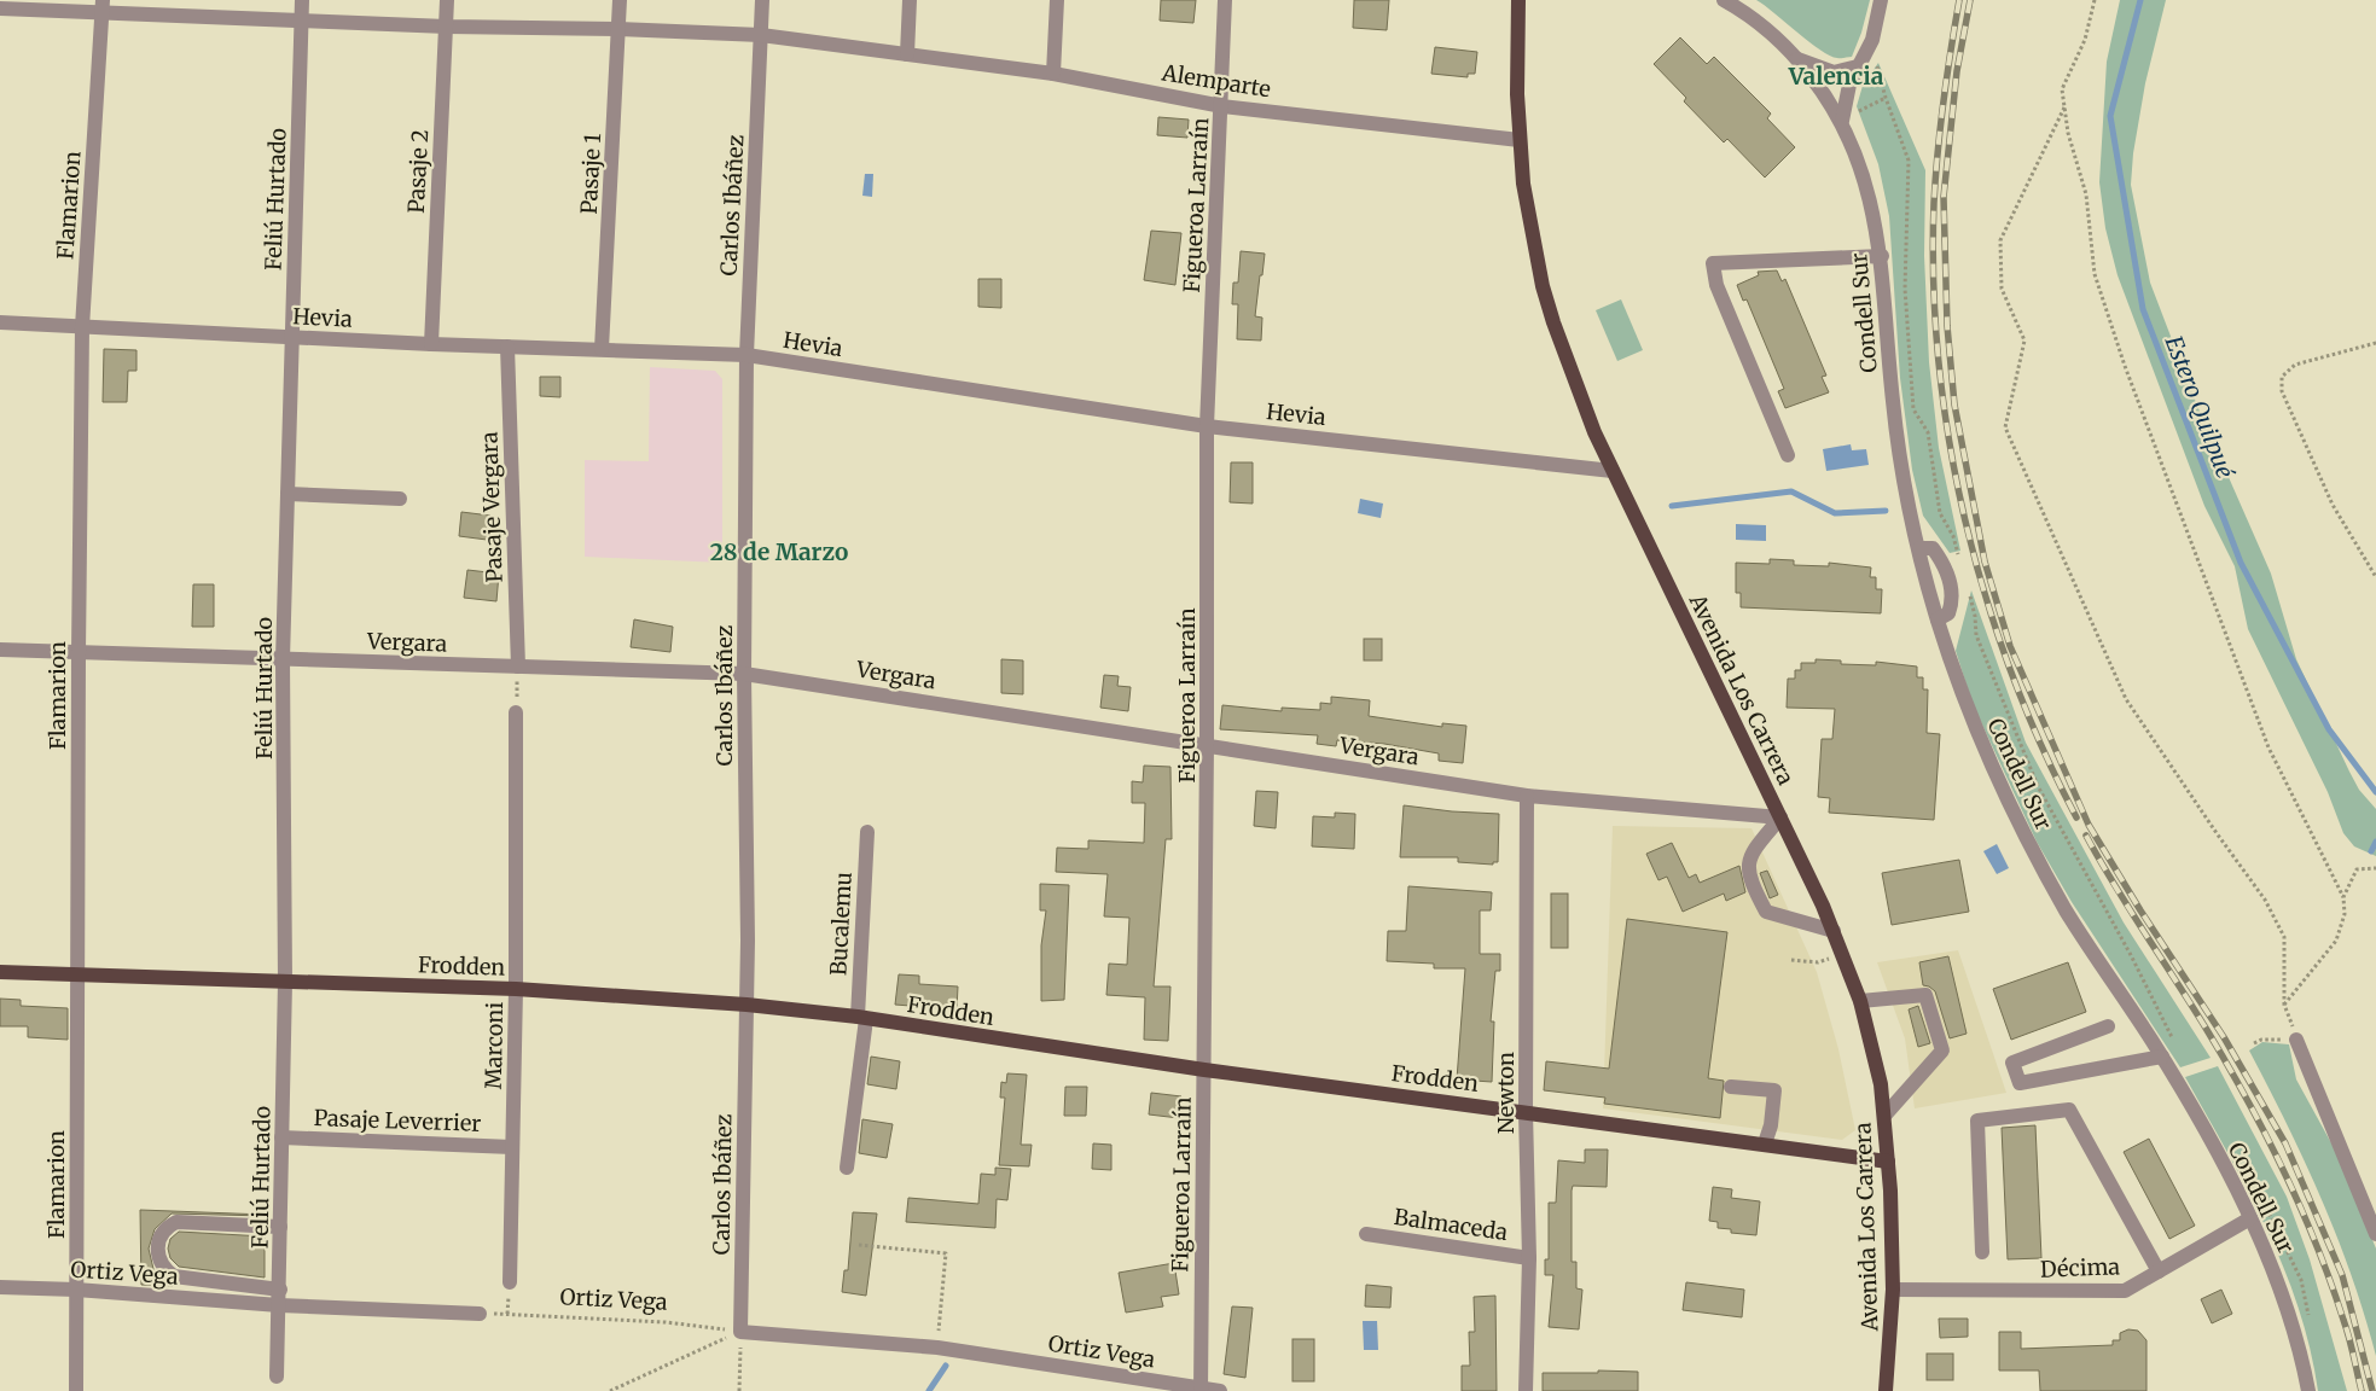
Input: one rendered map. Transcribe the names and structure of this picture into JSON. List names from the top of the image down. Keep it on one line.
{"streets":{"main road":["Avenida Los Carrera","Frodden"],"street":["Alemparte","Pasaje 2","Pasaje 1","Feliú Hurtado","Flamarion","Carlos Ibáñez","Figueroa Larraín","Condell Sur","Hevia","Pasaje Vergara","Vergara","Bucalemu","Marconi","Newton","Pasaje Leverrier","Balmaceda","Décima","Ortiz Vega"]},"crossings":[["Alemparte","Pasaje 2"],["Alemparte","Pasaje 1"],["Alemparte","Feliú Hurtado"],["Alemparte","Flamarion"],["Alemparte","Carlos Ibáñez"],["Alemparte","Figueroa Larraín"],["Alemparte","Avenida Los Carrera"],["Pasaje 2","Hevia"],["Pasaje 1","Hevia"],["Feliú Hurtado","Hevia"],["Feliú Hurtado","Vergara"],["Feliú Hurtado","Frodden"],["Feliú Hurtado","Pasaje Leverrier"],["Feliú Hurtado","Ortiz Vega"],["Flamarion","Hevia"],["Flamarion","Vergara"],["Flamarion","Frodden"],["Flamarion","Ortiz Vega"],["Carlos Ibáñez","Hevia"],["Carlos Ibáñez","Vergara"],["Carlos Ibáñez","Frodden"],["Carlos Ibáñez","Ortiz Vega"],["Figueroa Larraín","Hevia"],["Figueroa Larraín","Vergara"],["Figueroa Larraín","Frodden"],["Figueroa Larraín","Ortiz Vega"],["Condell Sur","Décima"],["Hevia","Pasaje Vergara"],["Hevia","Avenida Los Carrera"],["Pasaje Vergara","Vergara"],["Vergara","Avenida Los Carrera"],["Vergara","Newton"],["Avenida Los Carrera","Frodden"],["Avenida Los Carrera","Décima"],["Bucalemu","Frodden"],["Frodden","Marconi"],["Frodden","Newton"],["Marconi","Pasaje Leverrier"],["Newton","Balmaceda"]],"districts":["Valencia","28 de Marzo"],"water":["Estero Quilpué"]}
